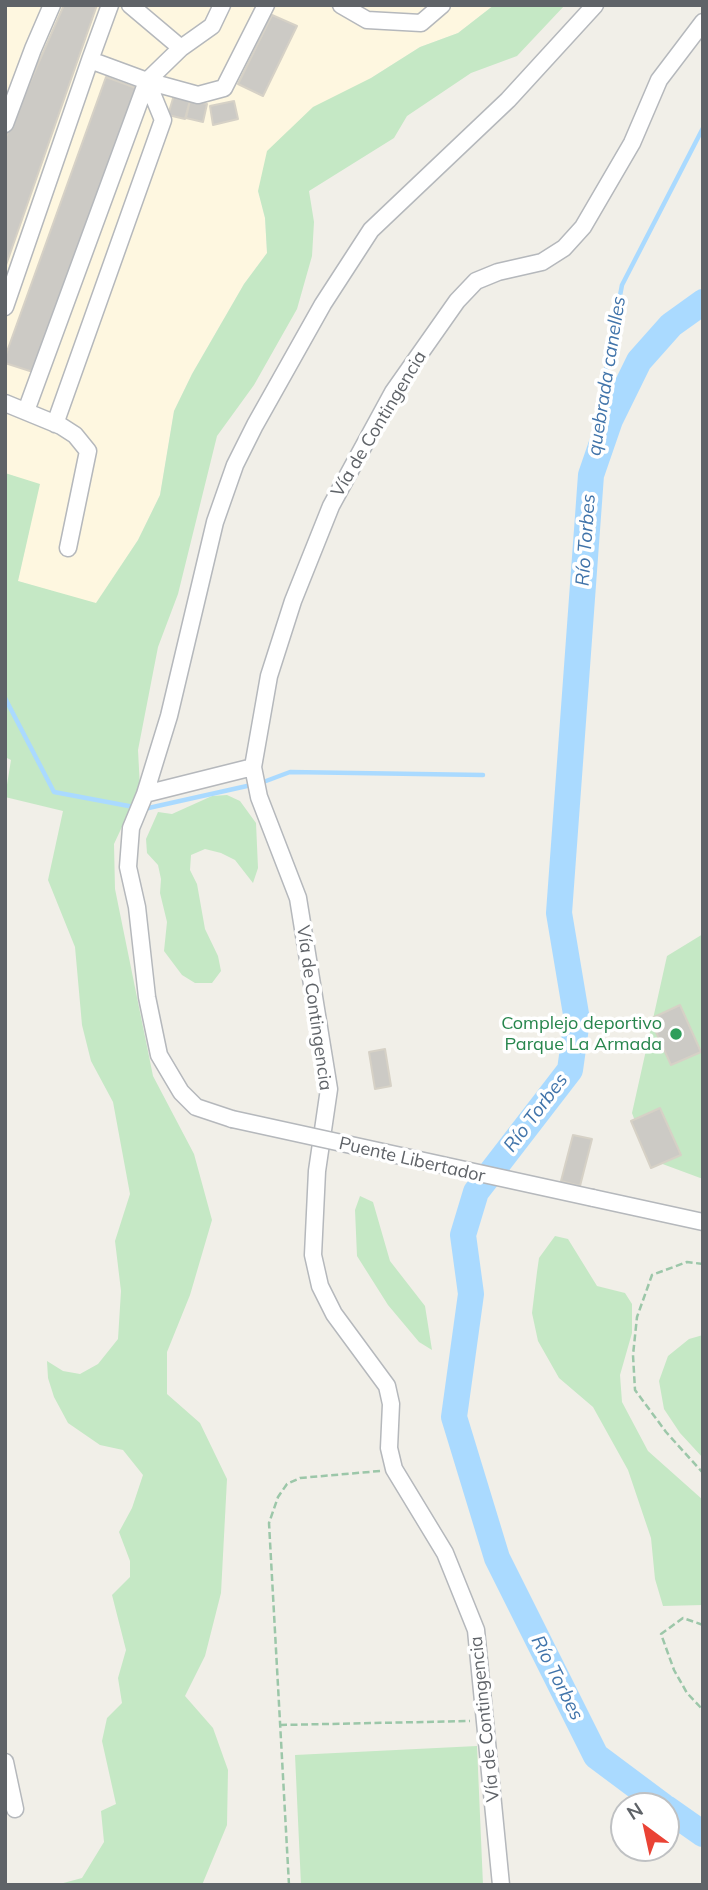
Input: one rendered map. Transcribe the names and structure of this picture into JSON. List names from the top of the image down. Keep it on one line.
{"streets":{"street":["Vía de Contingencia","Puente Libertador"]},"water":["quebrada canelles","Río Torbes"],"places":["Complejo deportivo Parque La Armada"],"north":"top left"}
